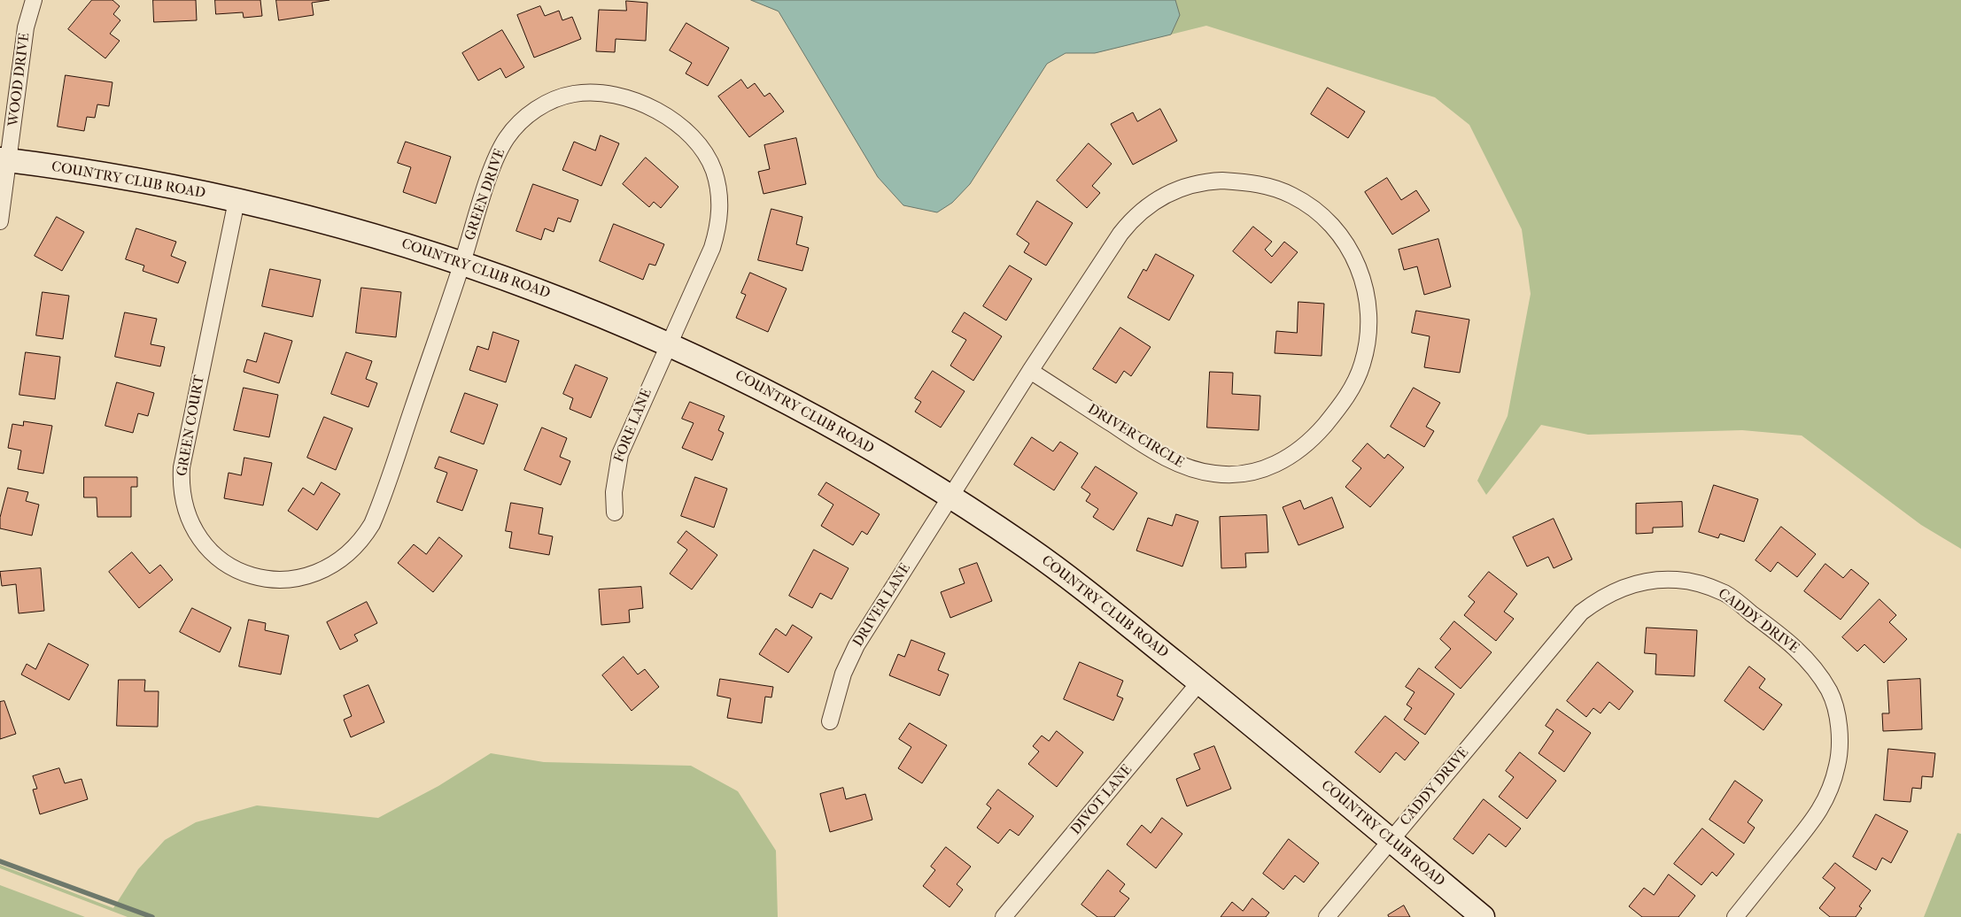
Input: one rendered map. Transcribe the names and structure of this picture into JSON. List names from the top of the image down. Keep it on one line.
{"streets":{"street":["WOOD DRIVE","COUNTRY CLUB ROAD","GREEN DRIVE","GREEN COURT","FORE LANE","DRIVER CIRCLE","DRIVER LANE","CADDY DRIVE","DIVOT LANE"]},"crossings":[["WOOD DRIVE","COUNTRY CLUB ROAD"],["COUNTRY CLUB ROAD","GREEN DRIVE"],["COUNTRY CLUB ROAD","GREEN COURT"],["COUNTRY CLUB ROAD","FORE LANE"],["COUNTRY CLUB ROAD","DRIVER CIRCLE"],["COUNTRY CLUB ROAD","DRIVER LANE"],["COUNTRY CLUB ROAD","CADDY DRIVE"],["COUNTRY CLUB ROAD","DIVOT LANE"],["GREEN DRIVE","GREEN COURT"],["GREEN DRIVE","FORE LANE"],["DRIVER CIRCLE","DRIVER LANE"]]}
